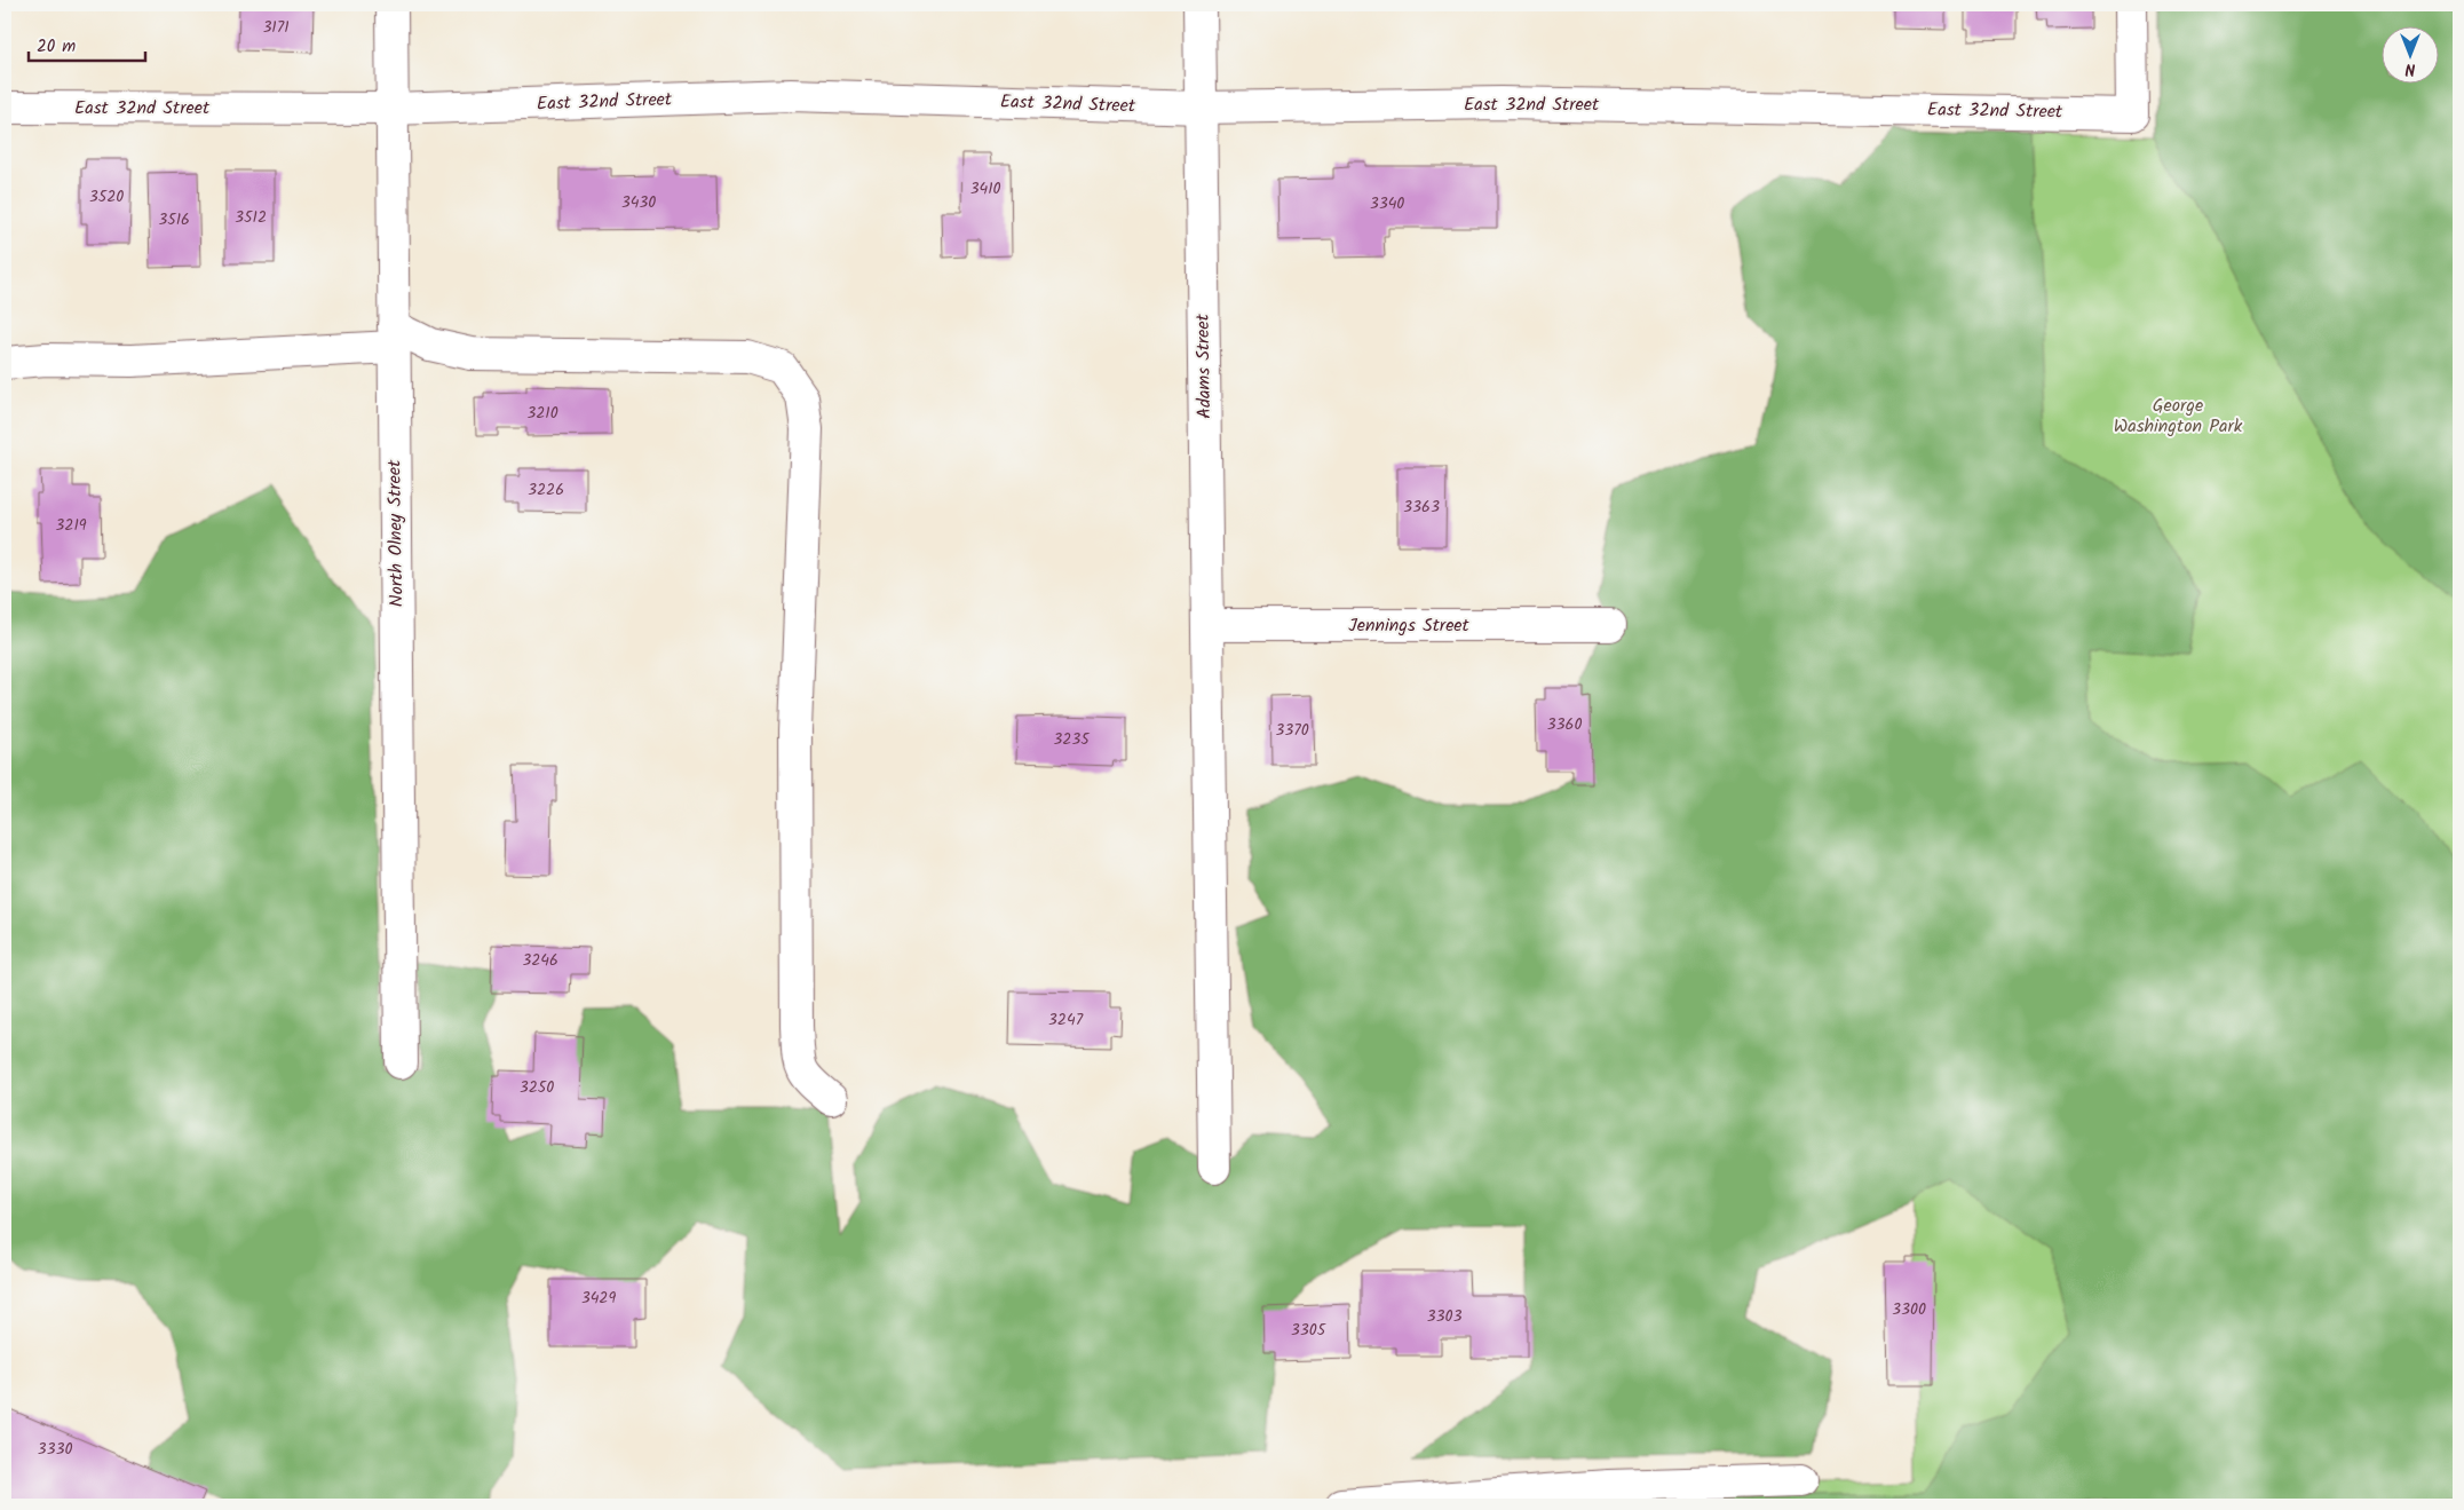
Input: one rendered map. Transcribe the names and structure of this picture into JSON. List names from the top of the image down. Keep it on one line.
{"streets":{"street":["East 32nd Street","Adams Street","North Olney Street","Jennings Street"]},"crossings":[["East 32nd Street","Adams Street"],["East 32nd Street","North Olney Street"],["Adams Street","Jennings Street"]],"parks":["George Washington Park"],"house_numbers":["3171","3410","3520","3430","3340","3512","3516","3210","3226","3363","3219","3360","3370","3235","3246","3247","3250","3429","3300","3303","3305","3330"],"scale_bar":"20 m","north":"bottom"}
